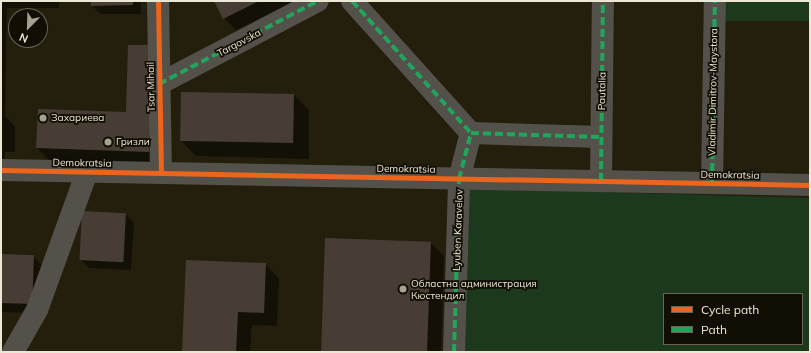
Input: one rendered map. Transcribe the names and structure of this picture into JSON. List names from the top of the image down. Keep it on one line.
{"streets":{"street":["Targovska","Tsar Mihail","Pautalia","Vladimir Dimitrov-Maystora","Demokratsia","Lyuben Karavelov"]},"crossings":[["Targovska","Tsar Mihail"],["Tsar Mihail","Demokratsia"],["Pautalia","Demokratsia"],["Vladimir Dimitrov-Maystora","Demokratsia"],["Demokratsia","Lyuben Karavelov"]],"places":["Захариева","Гризли","Областна администрация Кюстендил"],"legend":["Cycle path","Path"],"north":"bottom left"}
